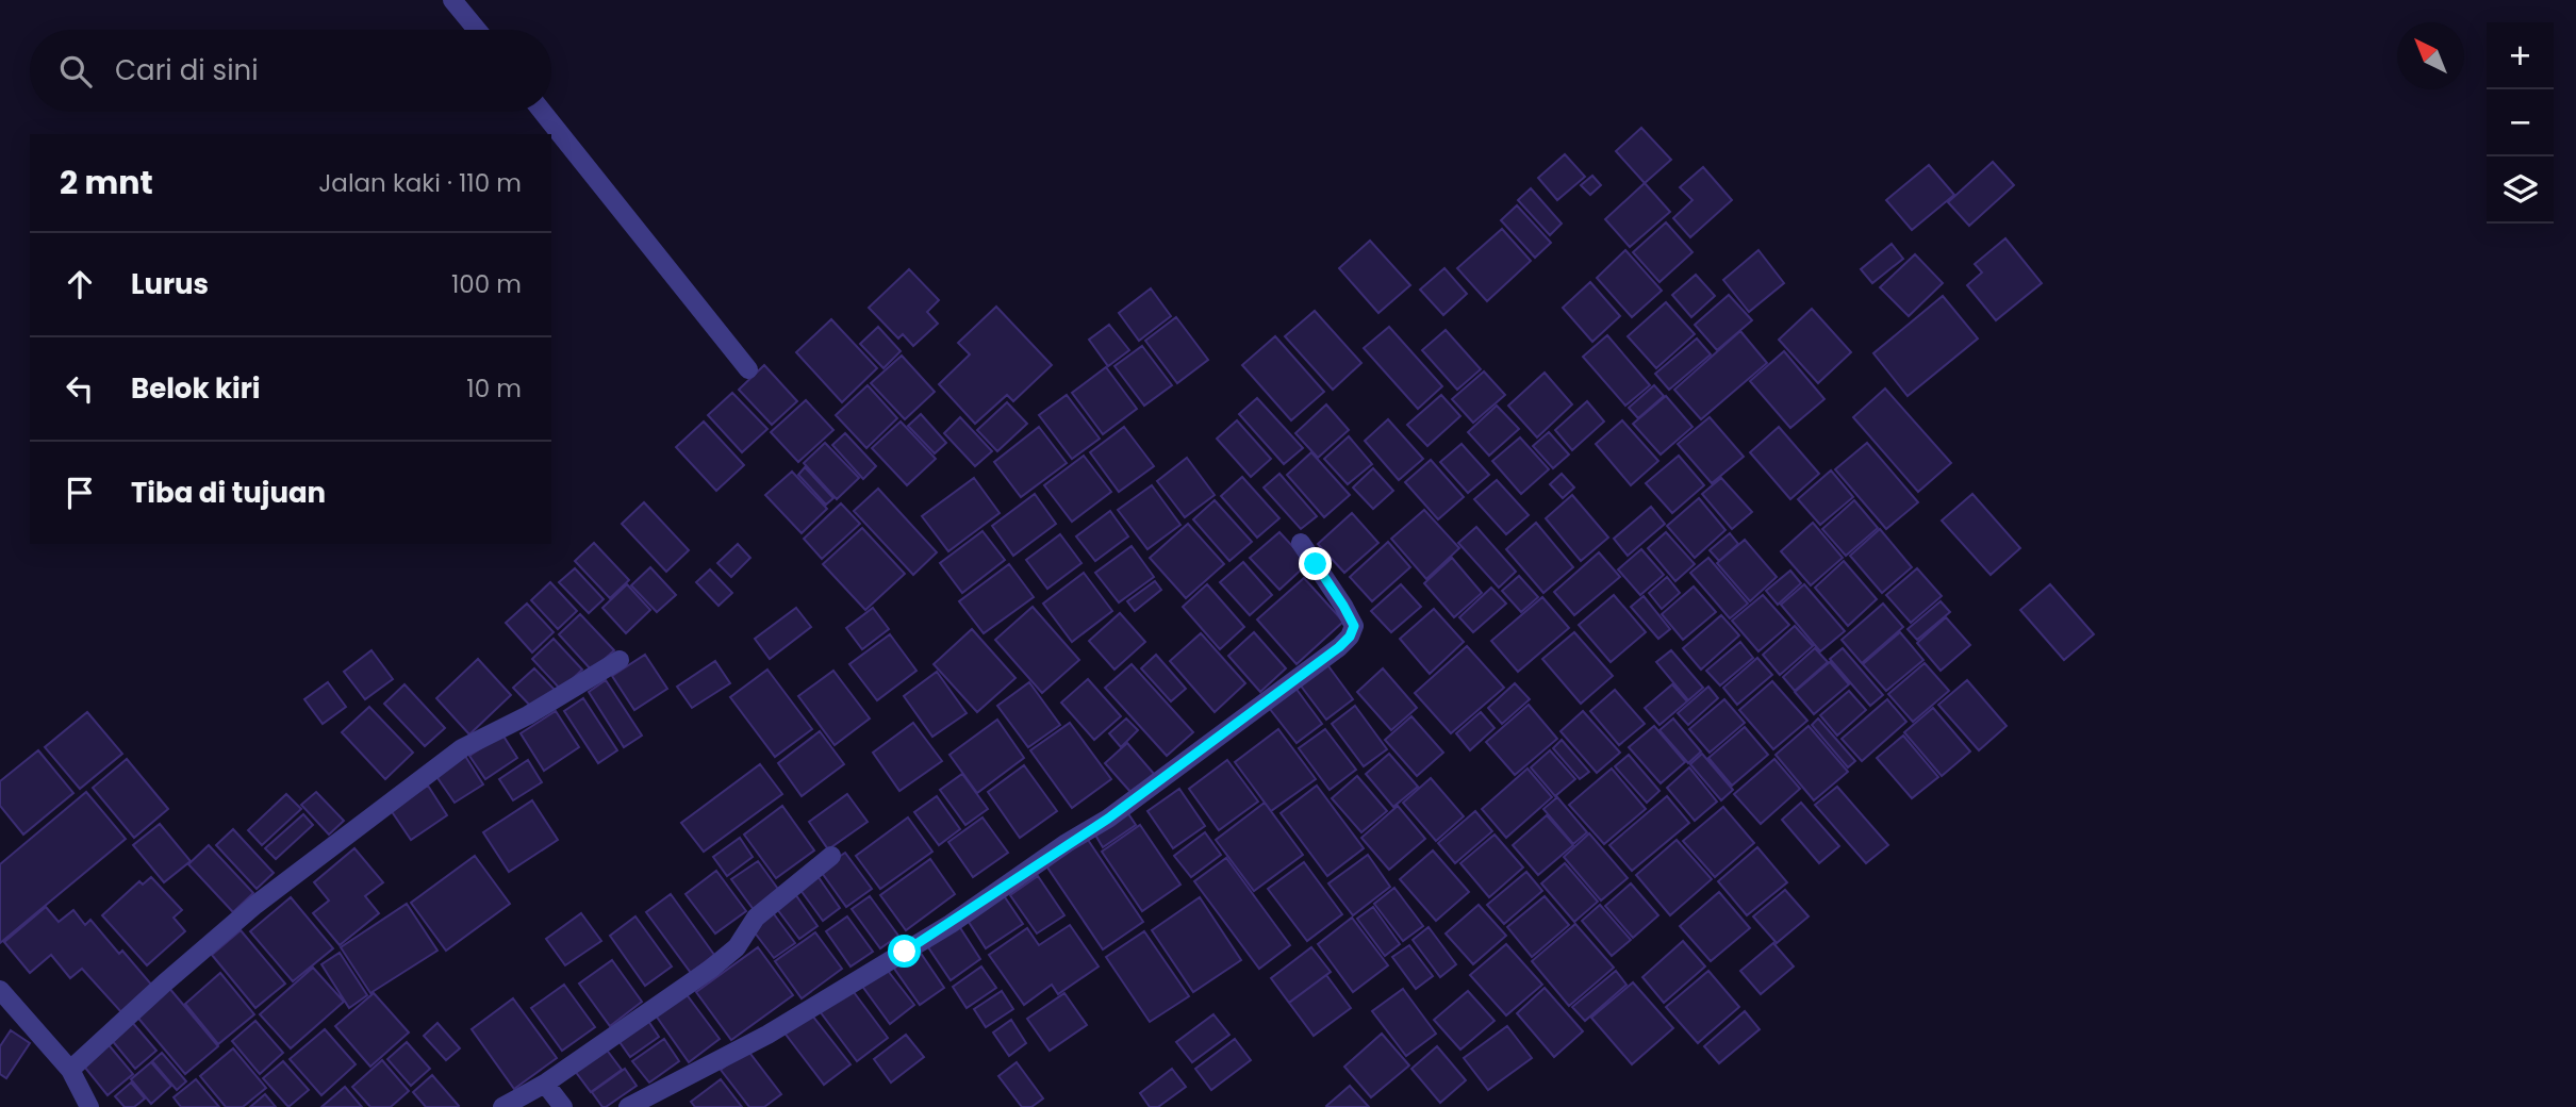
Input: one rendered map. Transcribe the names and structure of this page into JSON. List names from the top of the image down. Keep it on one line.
{"north":"top left","page":{"map_buttons":["+","−"],"search":"Cari di sini","heading":["2 mnt","Jalan kaki · 110 m"],"list":[["Lurus","100 m"],["Belok kiri","10 m"],"Tiba di tujuan"]}}
